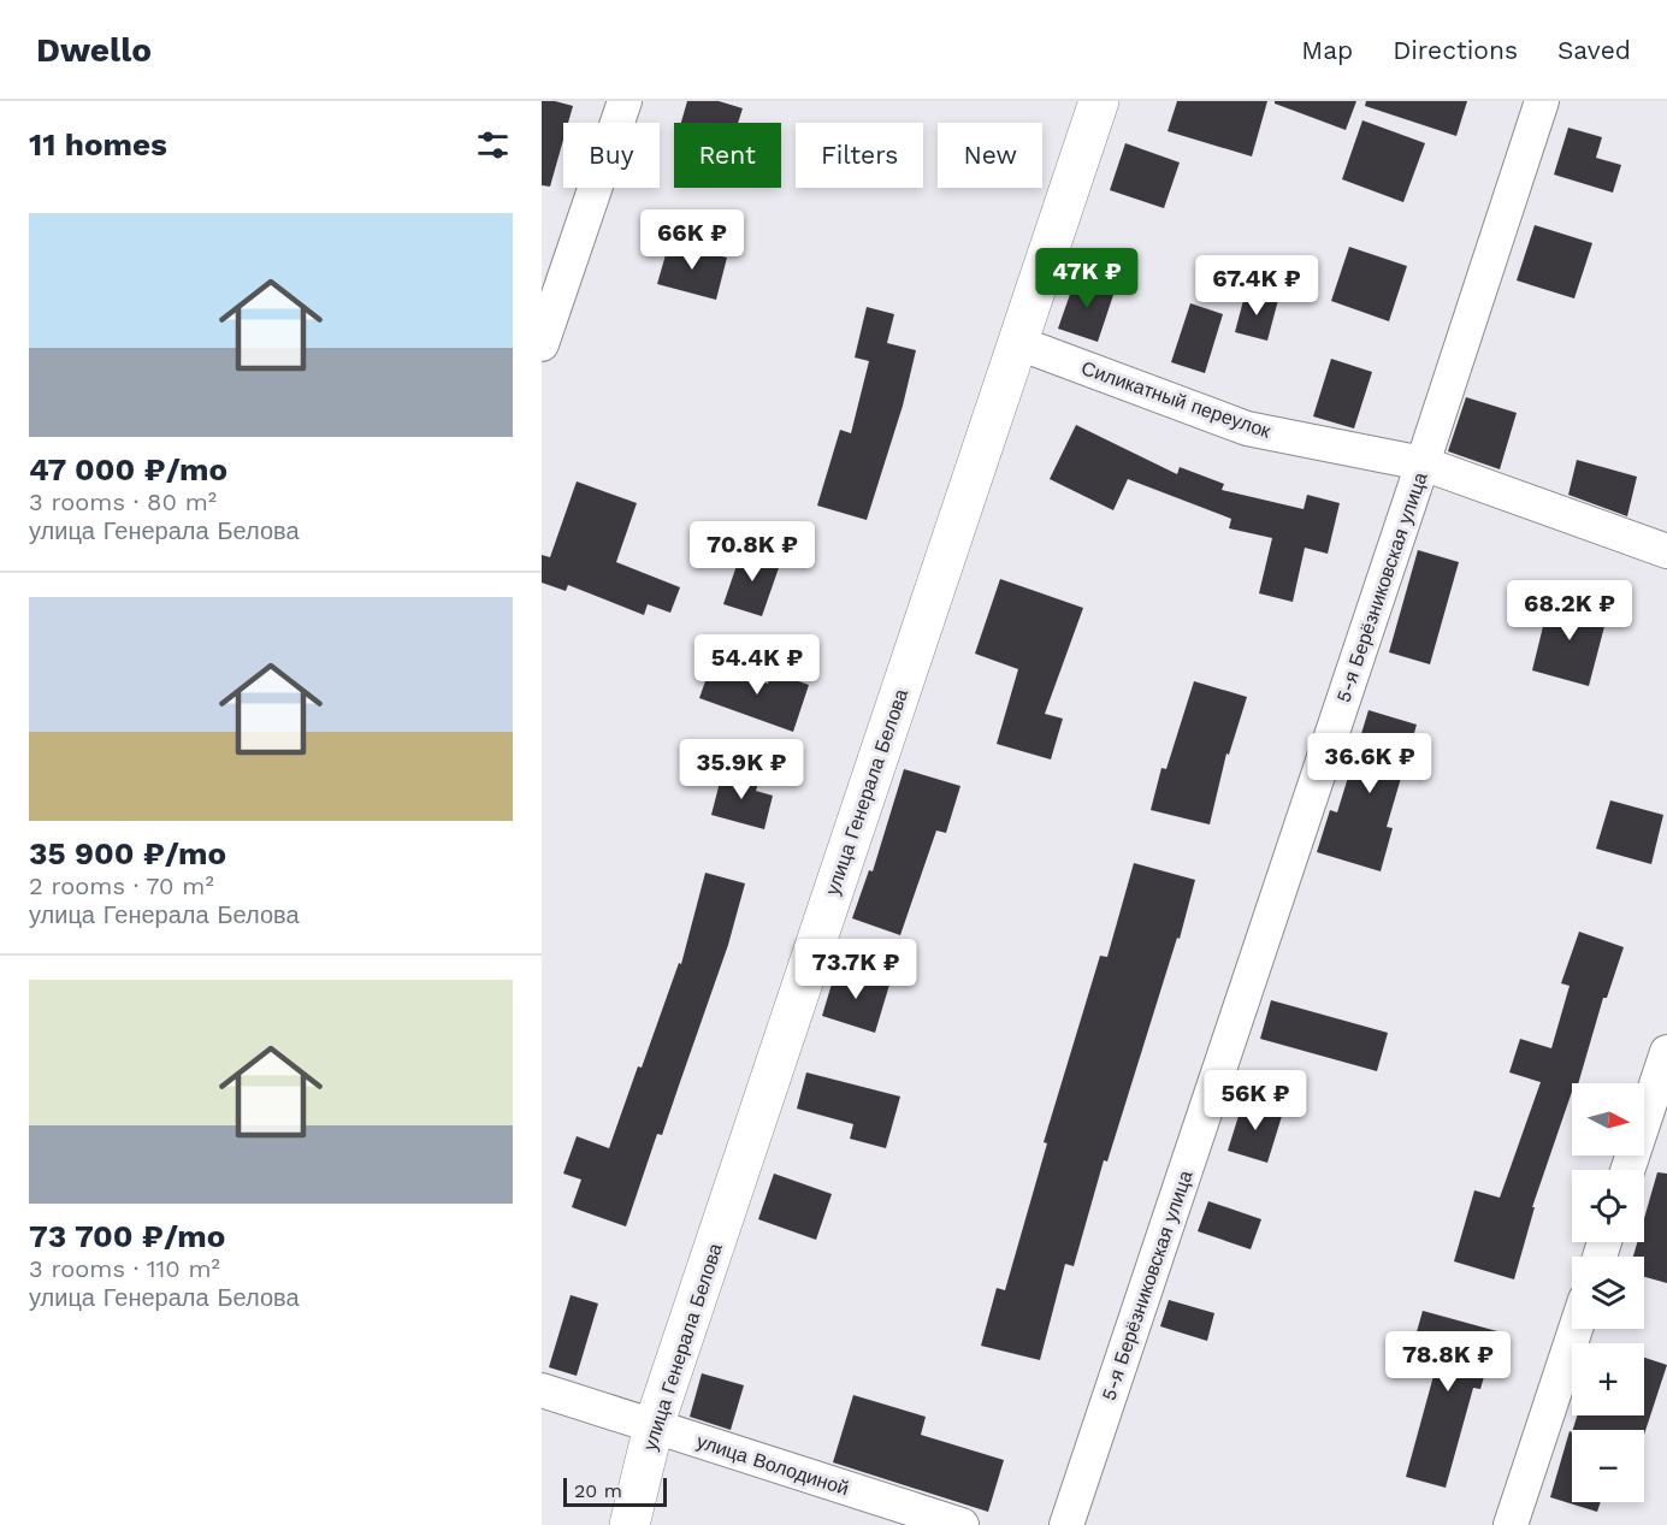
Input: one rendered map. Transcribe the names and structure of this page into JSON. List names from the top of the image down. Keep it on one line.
{"streets":{"main road":["улица Генерала Белова"],"street":["Силикатный переулок","5-я Берёзниковская улица","улица Володиной"]},"crossings":[["Силикатный переулок","5-я Берёзниковская улица"],["Силикатный переулок","улица Генерала Белова"],["улица Генерала Белова","улица Володиной"]],"scale_bar":"20 m","north":"right","page":{"header":"Dwello","nav":["Map","Directions","Saved"],"heading":"11 homes","chip":["Buy","Rent","Filters","New"],"list":[{"name":"47 000 ₽/mo","note":"3 rooms · 80 m² · улица Генерала Белова"},{"name":"35 900 ₽/mo","note":"2 rooms · 70 m² · улица Генерала Белова"},{"name":"73 700 ₽/mo","note":"3 rooms · 110 m² · улица Генерала Белова"}],"price":["66K ₽","47K ₽","67.4K ₽","70.8K ₽","68.2K ₽","54.4K ₽","36.6K ₽","35.9K ₽","73.7K ₽","56K ₽","78.8K ₽"],"map_buttons":["+","−"],"scale":"20 m"}}
